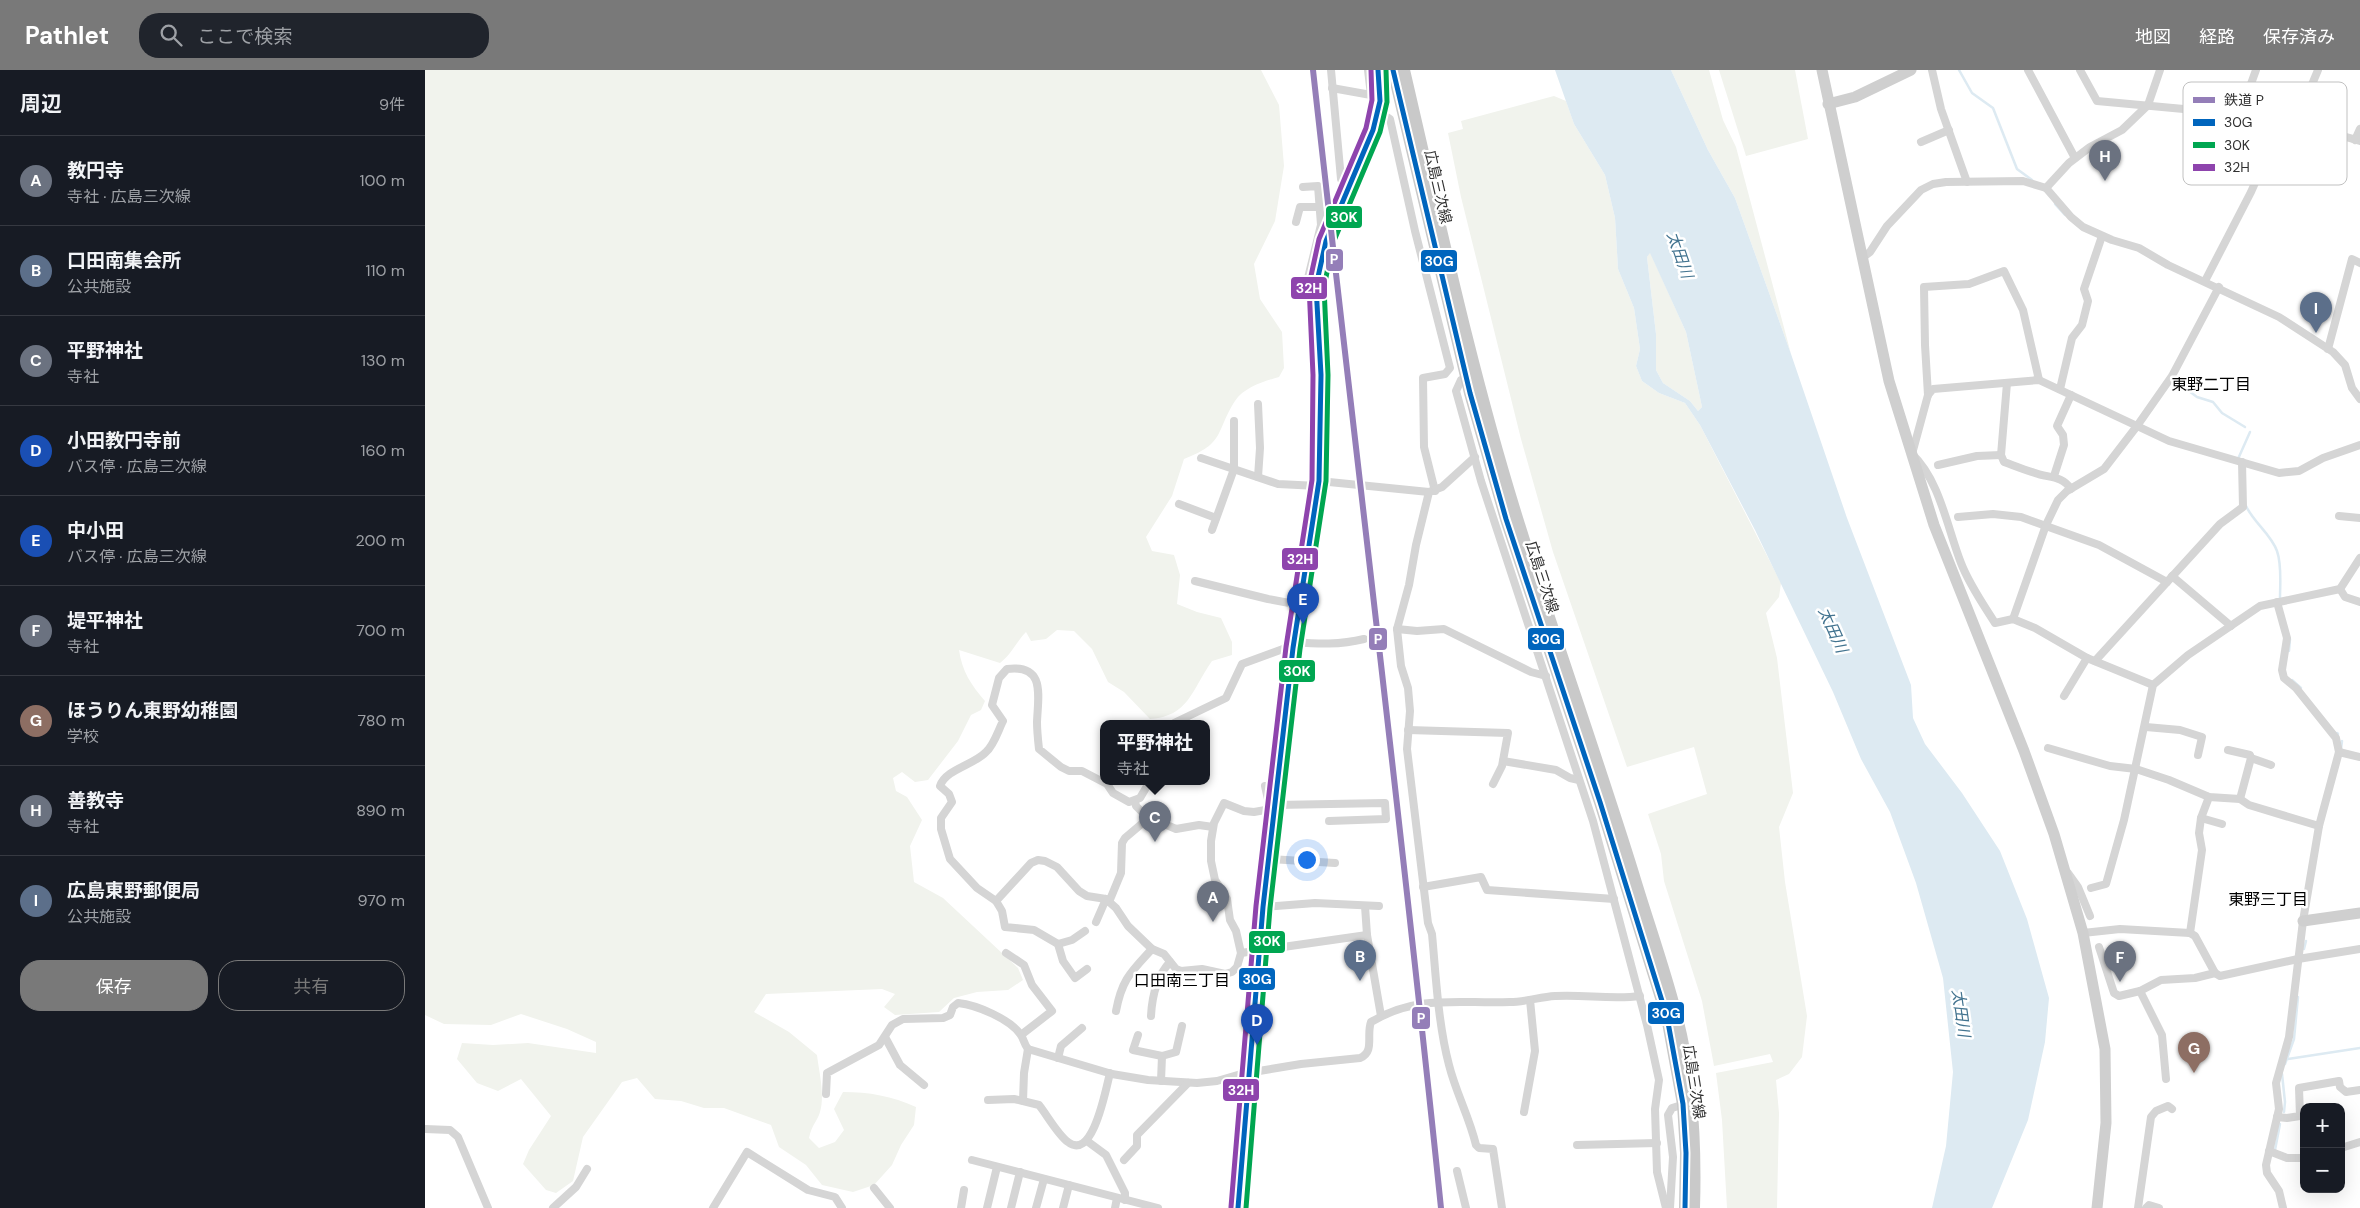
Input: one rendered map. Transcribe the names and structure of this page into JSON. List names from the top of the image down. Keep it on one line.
{"streets":{"main road":["広島三次線"]},"districts":["東野二丁目","東野三丁目","口田南三丁目"],"water":["太田川"],"lines":["rail line P","transit line 30G","transit line 30K","transit line 32H"],"legend":["鉄道 P","30G","30K","32H"],"page":{"header":"Pathlet","search":"ここで検索","nav":["地図","経路","保存済み"],"heading":["周辺","9件"],"list":[{"mark":"A","name":"教円寺","note":"寺社 · 広島三次線","value":"100 m"},{"mark":"B","name":"口田南集会所","note":"公共施設","value":"110 m"},{"mark":"C","name":"平野神社","note":"寺社","value":"130 m"},{"mark":"D","name":"小田教円寺前","note":"バス停 · 広島三次線","value":"160 m"},{"mark":"E","name":"中小田","note":"バス停 · 広島三次線","value":"200 m"},{"mark":"F","name":"堤平神社","note":"寺社","value":"700 m"},{"mark":"G","name":"ほうりん東野幼稚園","note":"学校","value":"780 m"},{"mark":"H","name":"善教寺","note":"寺社","value":"890 m"},{"mark":"I","name":"広島東野郵便局","note":"公共施設","value":"970 m"}],"pins":["H","I","E","C","A","B","F","D","G"],"popup":["平野神社","寺社"],"buttons":["保存","共有"],"map_buttons":["+","−"]}}
